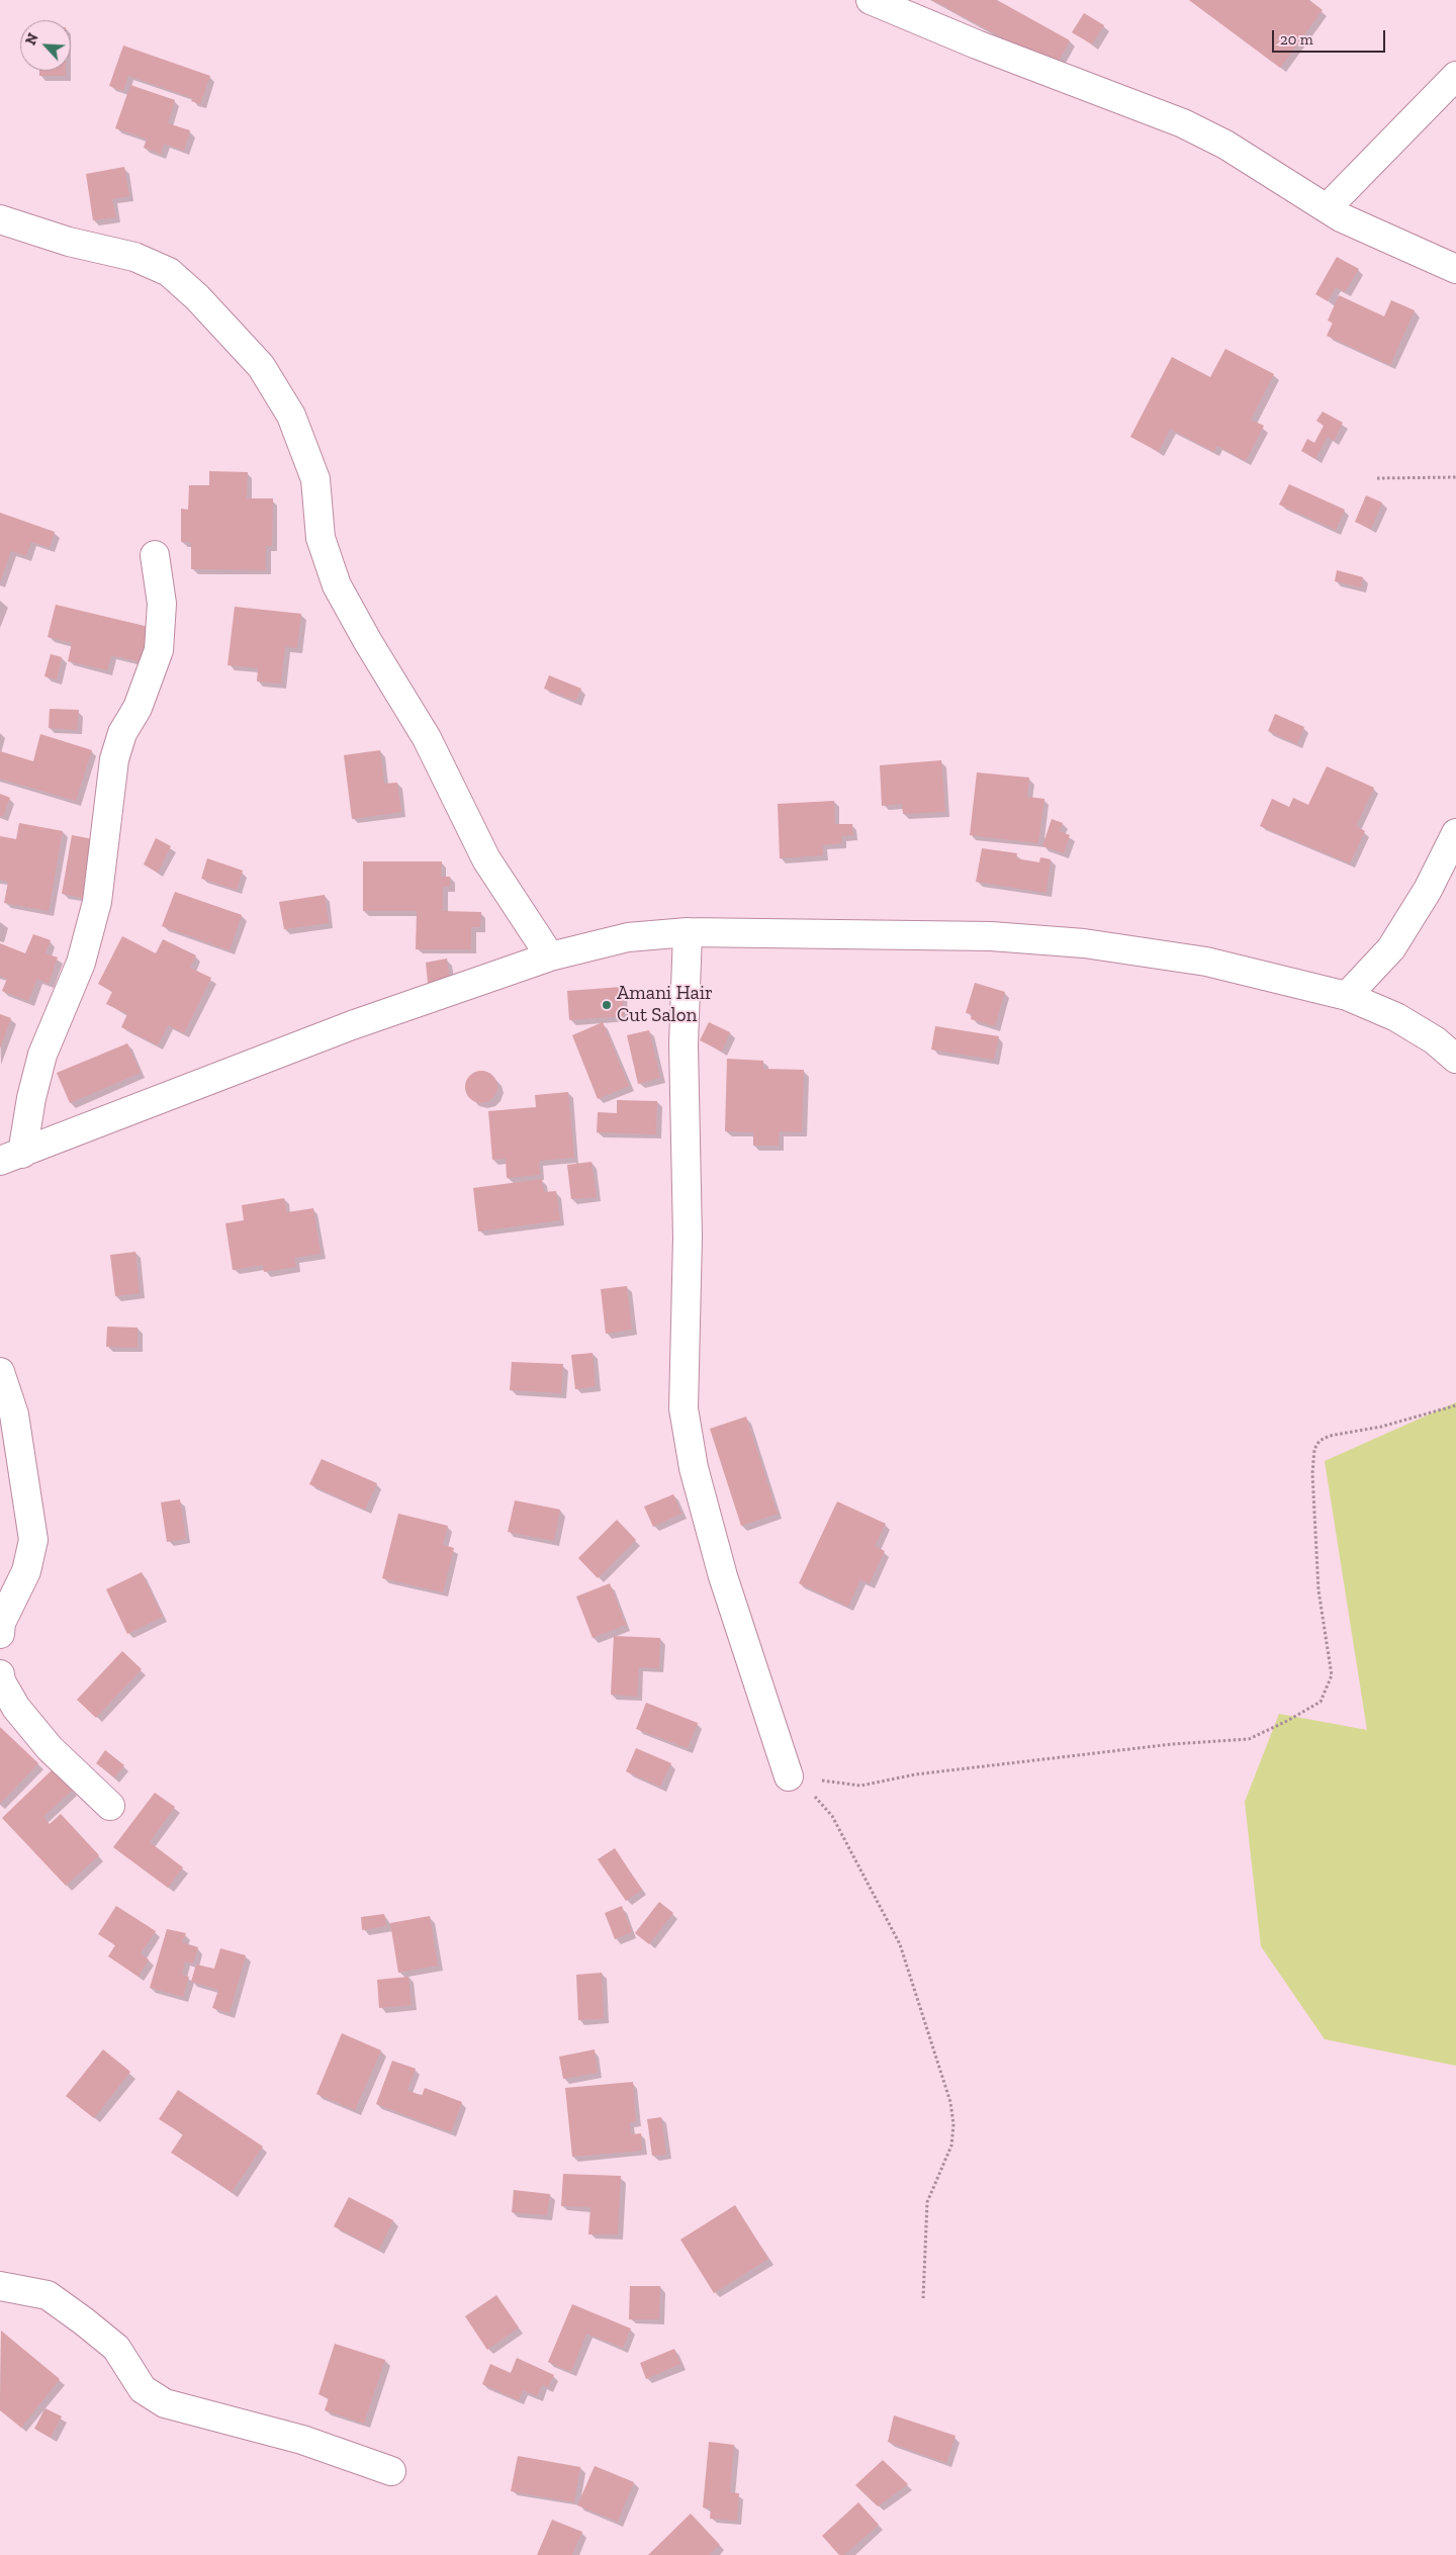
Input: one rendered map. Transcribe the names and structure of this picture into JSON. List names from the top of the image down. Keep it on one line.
{"places":["Amani Hair Cut Salon"],"scale_bar":"20 m","north":"top left"}
